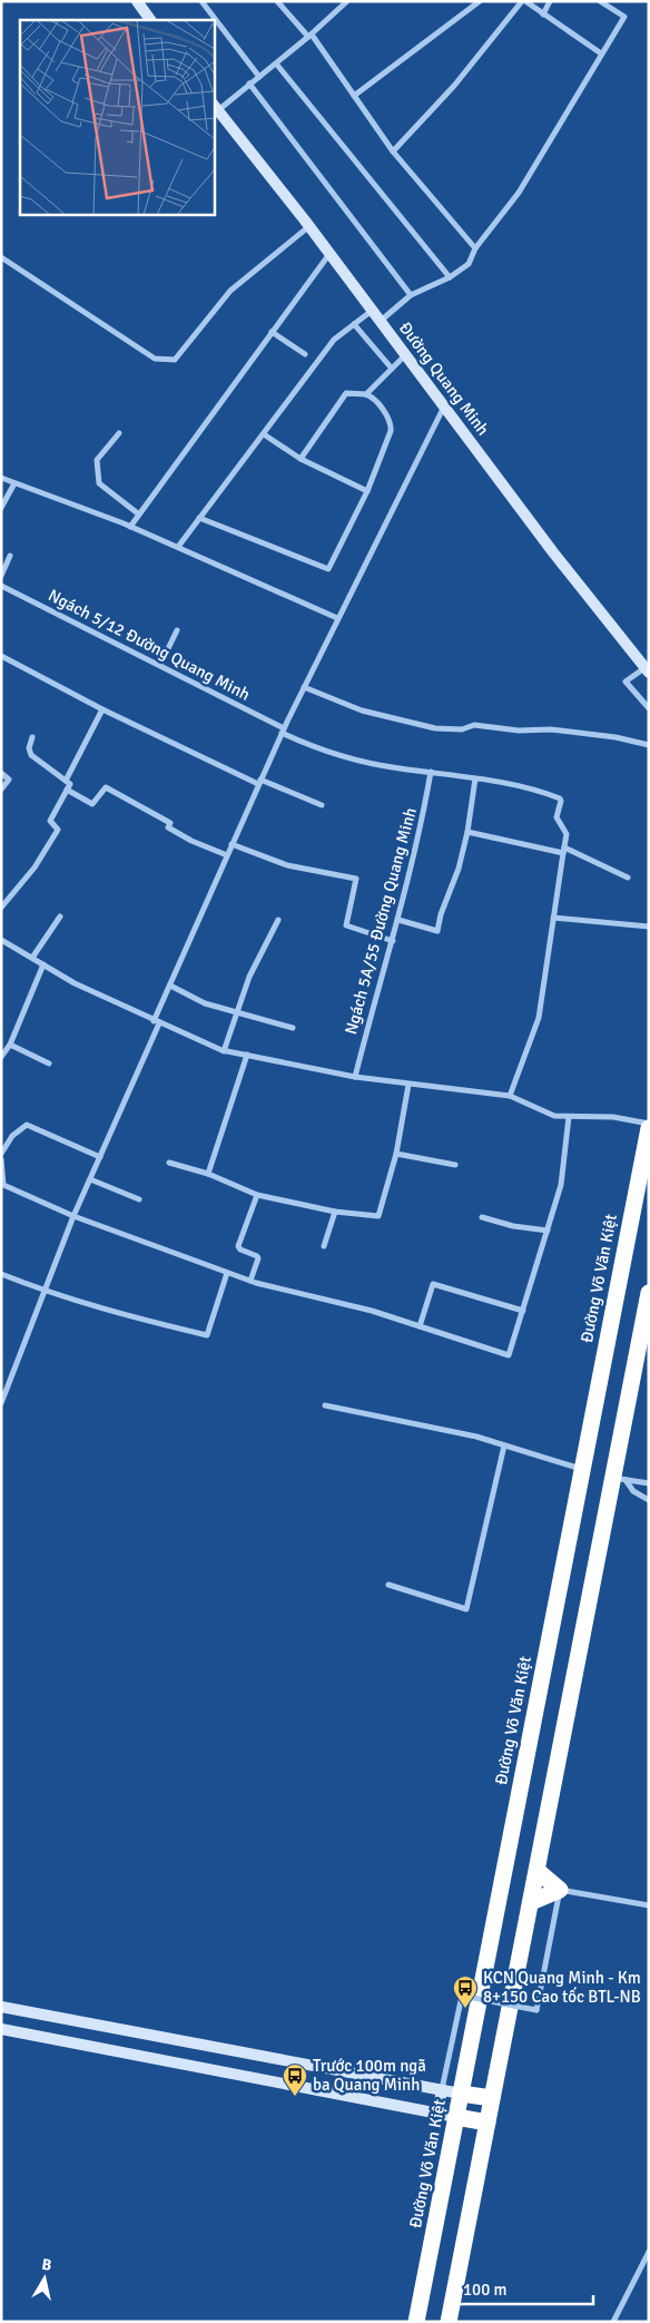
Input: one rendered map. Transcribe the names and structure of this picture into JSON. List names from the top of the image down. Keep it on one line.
{"streets":{"highway":["Đường Võ Văn Kiệt"],"street":["Đường Quang Minh","Ngách 5/12 Đường Quang Minh","Ngách 5A/55 Đường Quang Minh"]},"crossings":[["Ngách 5/12 Đường Quang Minh","Ngách 5A/55 Đường Quang Minh"]],"places":{"bus stop":["KCN Quang Minh - Km 8+150 Cao tốc BTL-NB","Trước 100m ngã ba Quang Minh"]},"scale_bar":"100 m","north":"top"}
